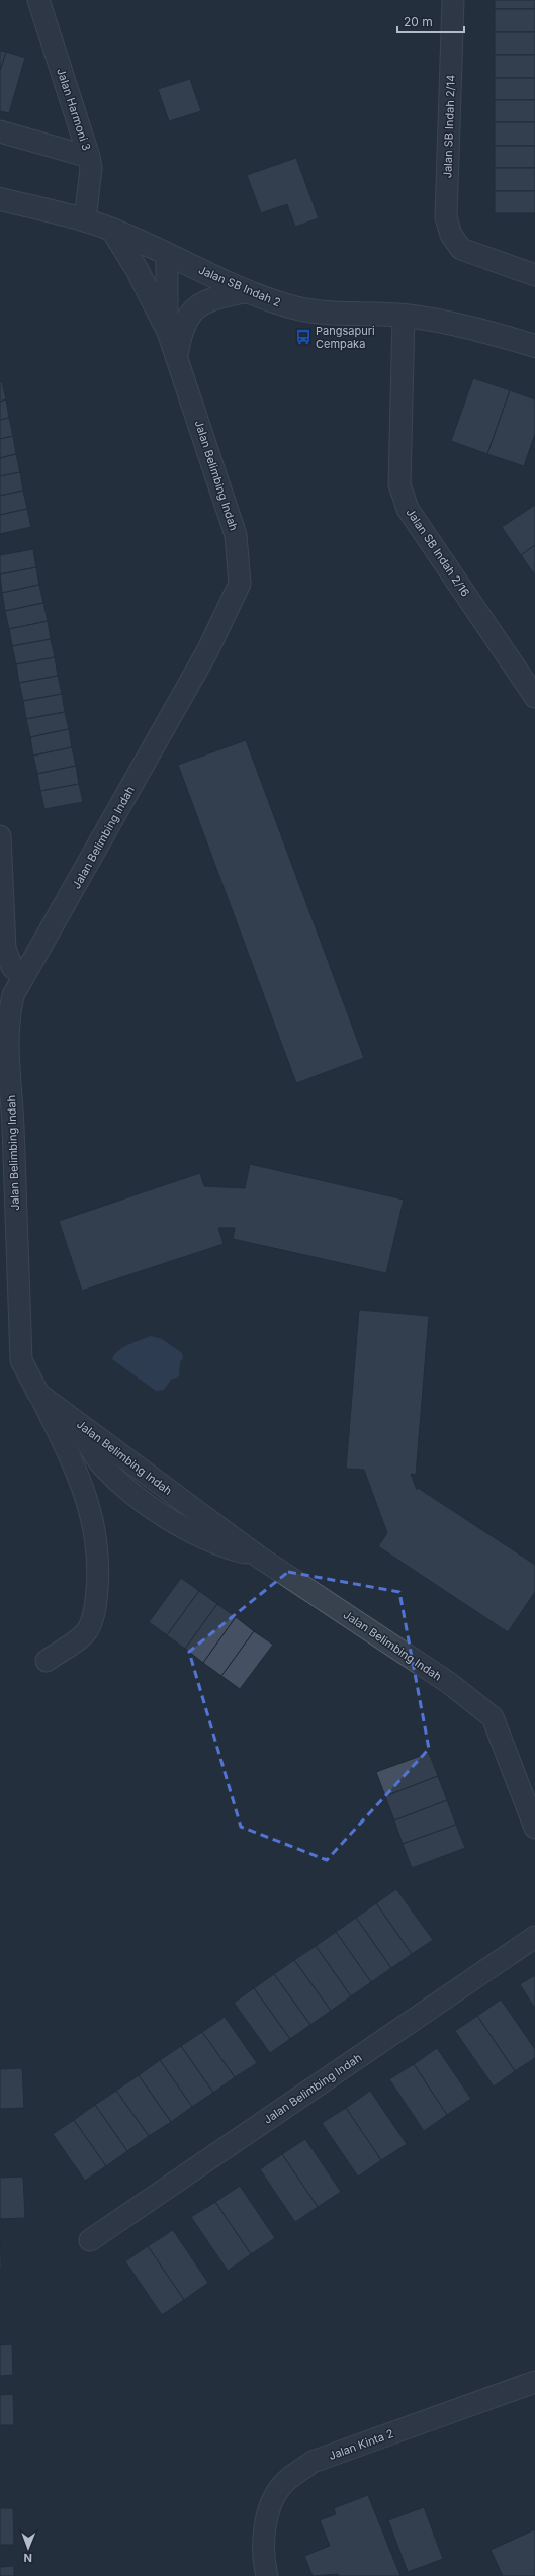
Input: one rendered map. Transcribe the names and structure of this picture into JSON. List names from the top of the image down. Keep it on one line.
{"streets":{"street":["Jalan Harmoni 3","Jalan SB Indah 2/14","Jalan SB Indah 2","Jalan Belimbing Indah","Jalan SB Indah 2/16","Jalan Kinta 2"]},"crossings":[["Jalan Harmoni 3","Jalan SB Indah 2"],["Jalan SB Indah 2","Jalan Belimbing Indah"],["Jalan SB Indah 2","Jalan SB Indah 2/16"]],"places":{"bus stop":["Pangsapuri Cempaka"]},"scale_bar":"20 m","north":"bottom"}
